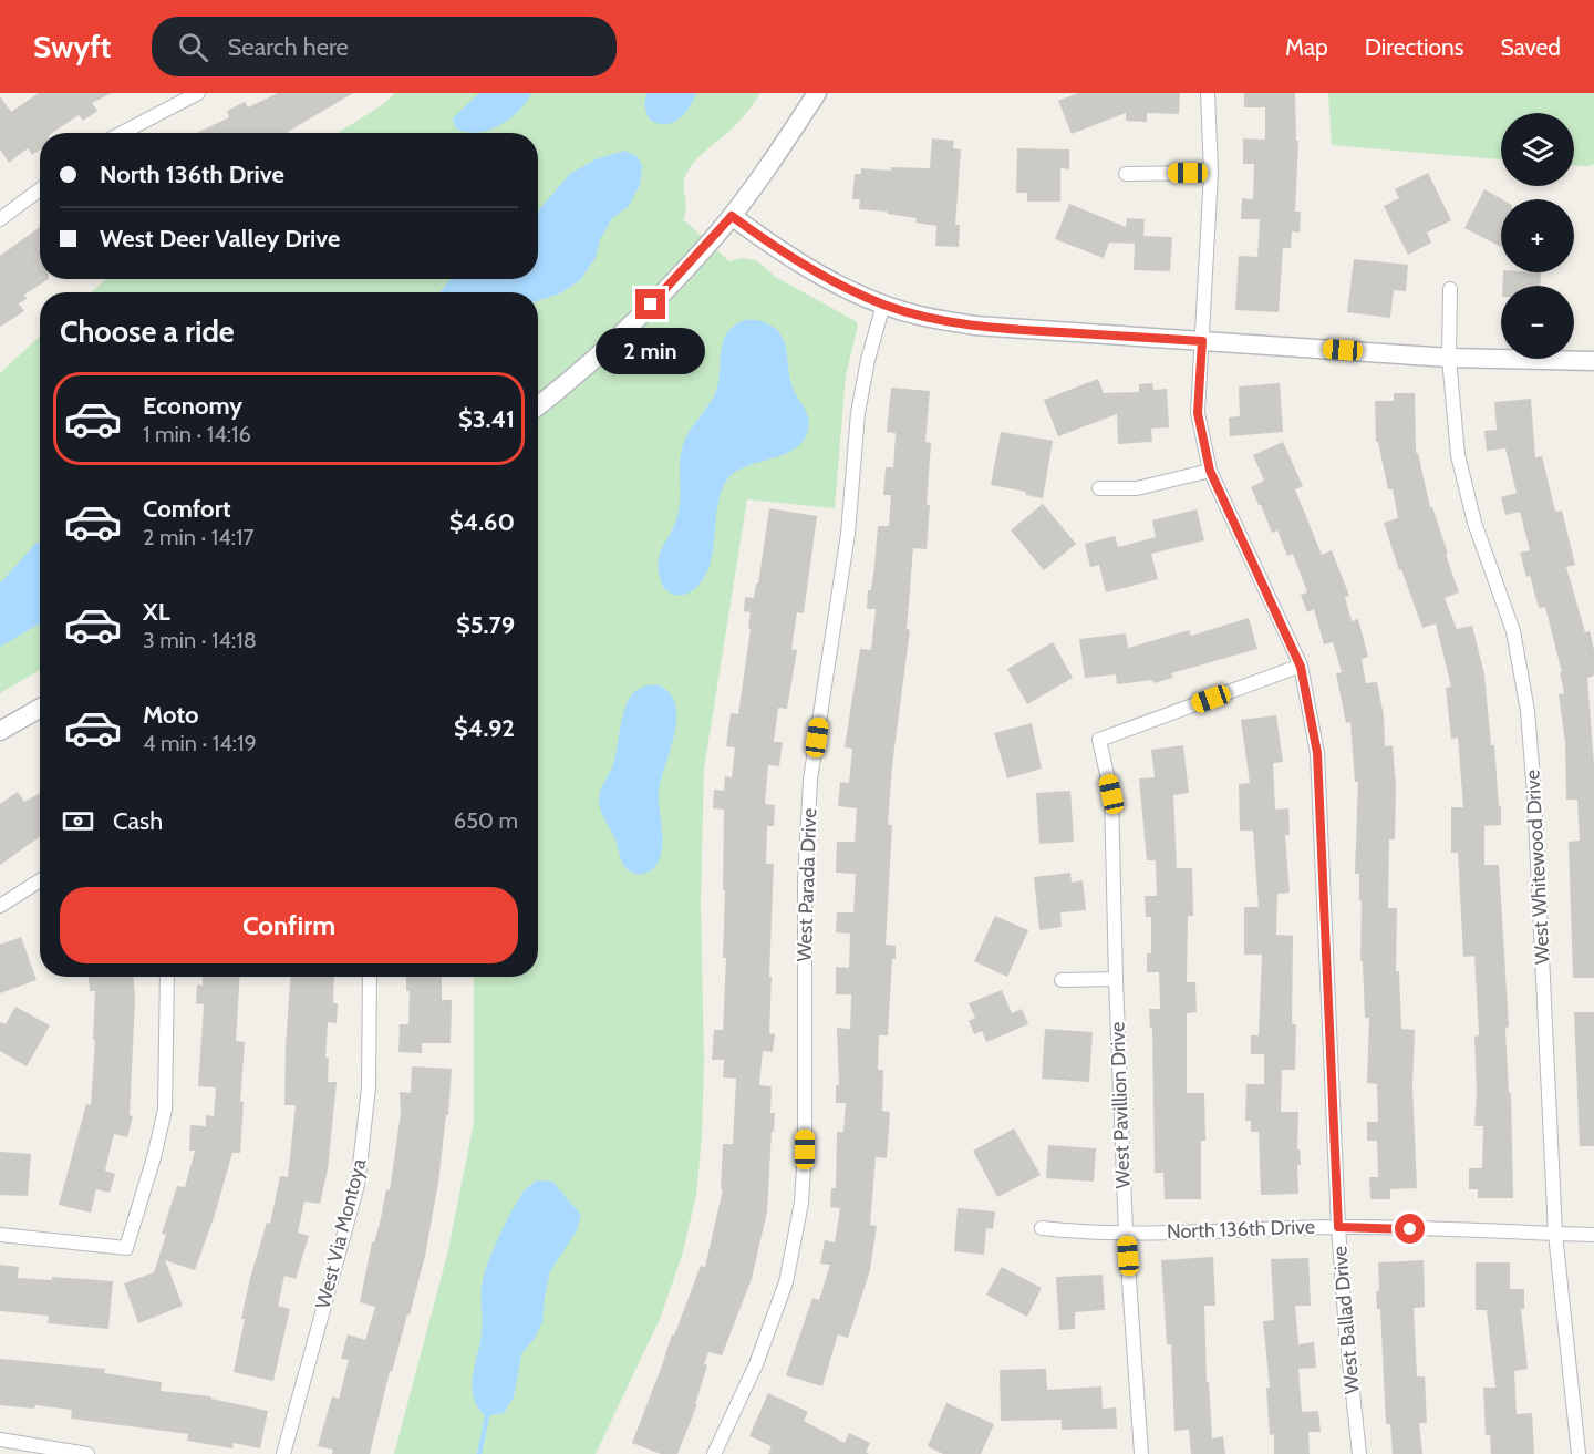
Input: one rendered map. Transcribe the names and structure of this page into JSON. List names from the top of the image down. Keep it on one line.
{"streets":{"street":["West Whitewood Drive","West Parada Drive","West Pavillion Drive","North 136th Drive","West Via Montoya","West Ballad Drive"]},"crossings":[["West Whitewood Drive","North 136th Drive"],["West Pavillion Drive","North 136th Drive"],["West Pavillion Drive","West Ballad Drive"],["North 136th Drive","West Ballad Drive"]],"page":{"header":"Swyft","search":"Search here","nav":["Map","Directions","Saved"],"map_buttons":["+","−"],"banner":["North 136th Drive","West Deer Valley Drive"],"heading":"Choose a ride","bubble":"2 min","list":[{"name":"Economy","note":"1 min · 14:16","value":"$3.41"},{"name":"Comfort","note":"2 min · 14:17","value":"$4.60"},{"name":"XL","note":"3 min · 14:18","value":"$5.79"},{"name":"Moto","note":"4 min · 14:19","value":"$4.92"}],"pay":["Cash","650 m"],"buttons":"Confirm"}}
